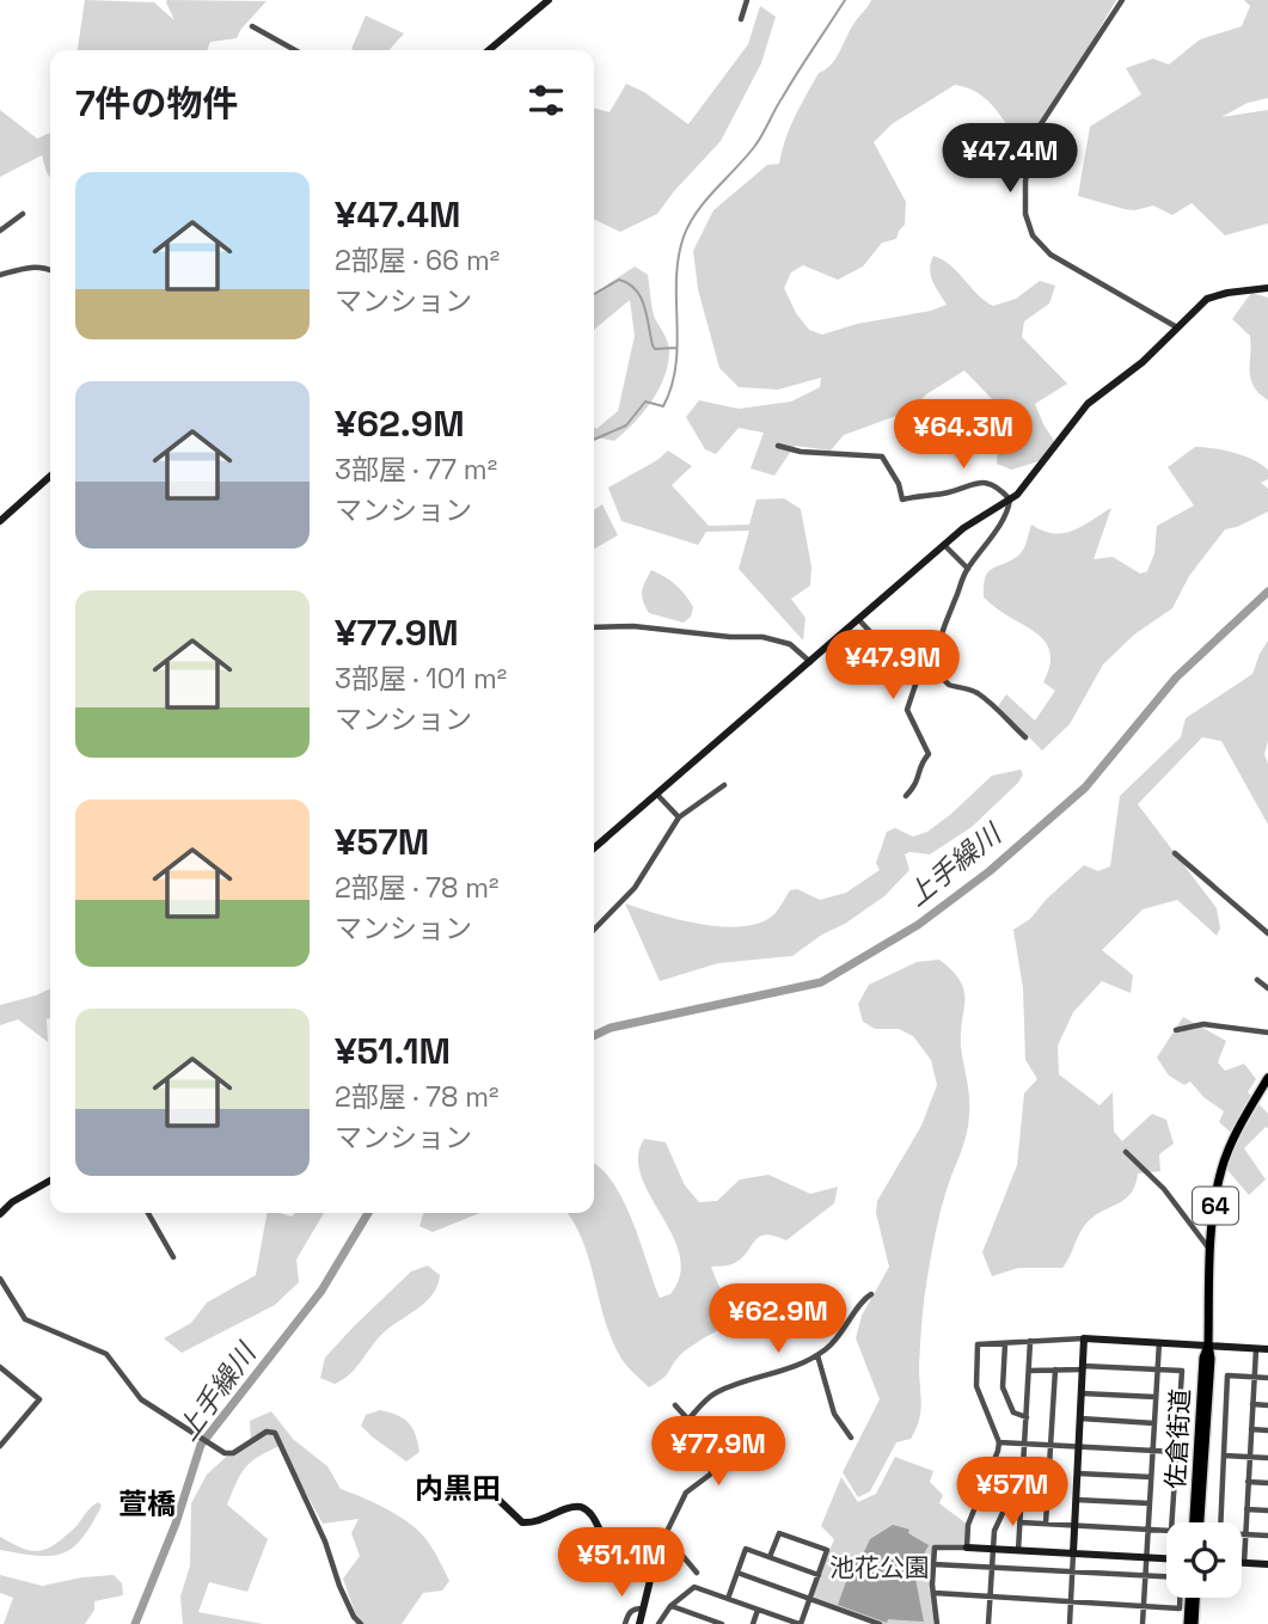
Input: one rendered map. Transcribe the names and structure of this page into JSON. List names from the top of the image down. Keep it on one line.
{"streets":{"main road":["64","佐倉街道"]},"districts":["内黒田","萱橋"],"water":["上手繰川"],"parks":["池花公園"],"page":{"heading":"7件の物件","price":["¥47.4M","¥64.3M","¥47.9M","¥62.9M","¥77.9M","¥57M","¥51.1M"],"list":[{"name":"¥47.4M","note":"2部屋 · 66 m² · マンション"},{"name":"¥62.9M","note":"3部屋 · 77 m² · マンション"},{"name":"¥77.9M","note":"3部屋 · 101 m² · マンション"},{"name":"¥57M","note":"2部屋 · 78 m² · マンション"},{"name":"¥51.1M","note":"2部屋 · 78 m² · マンション"}]}}
